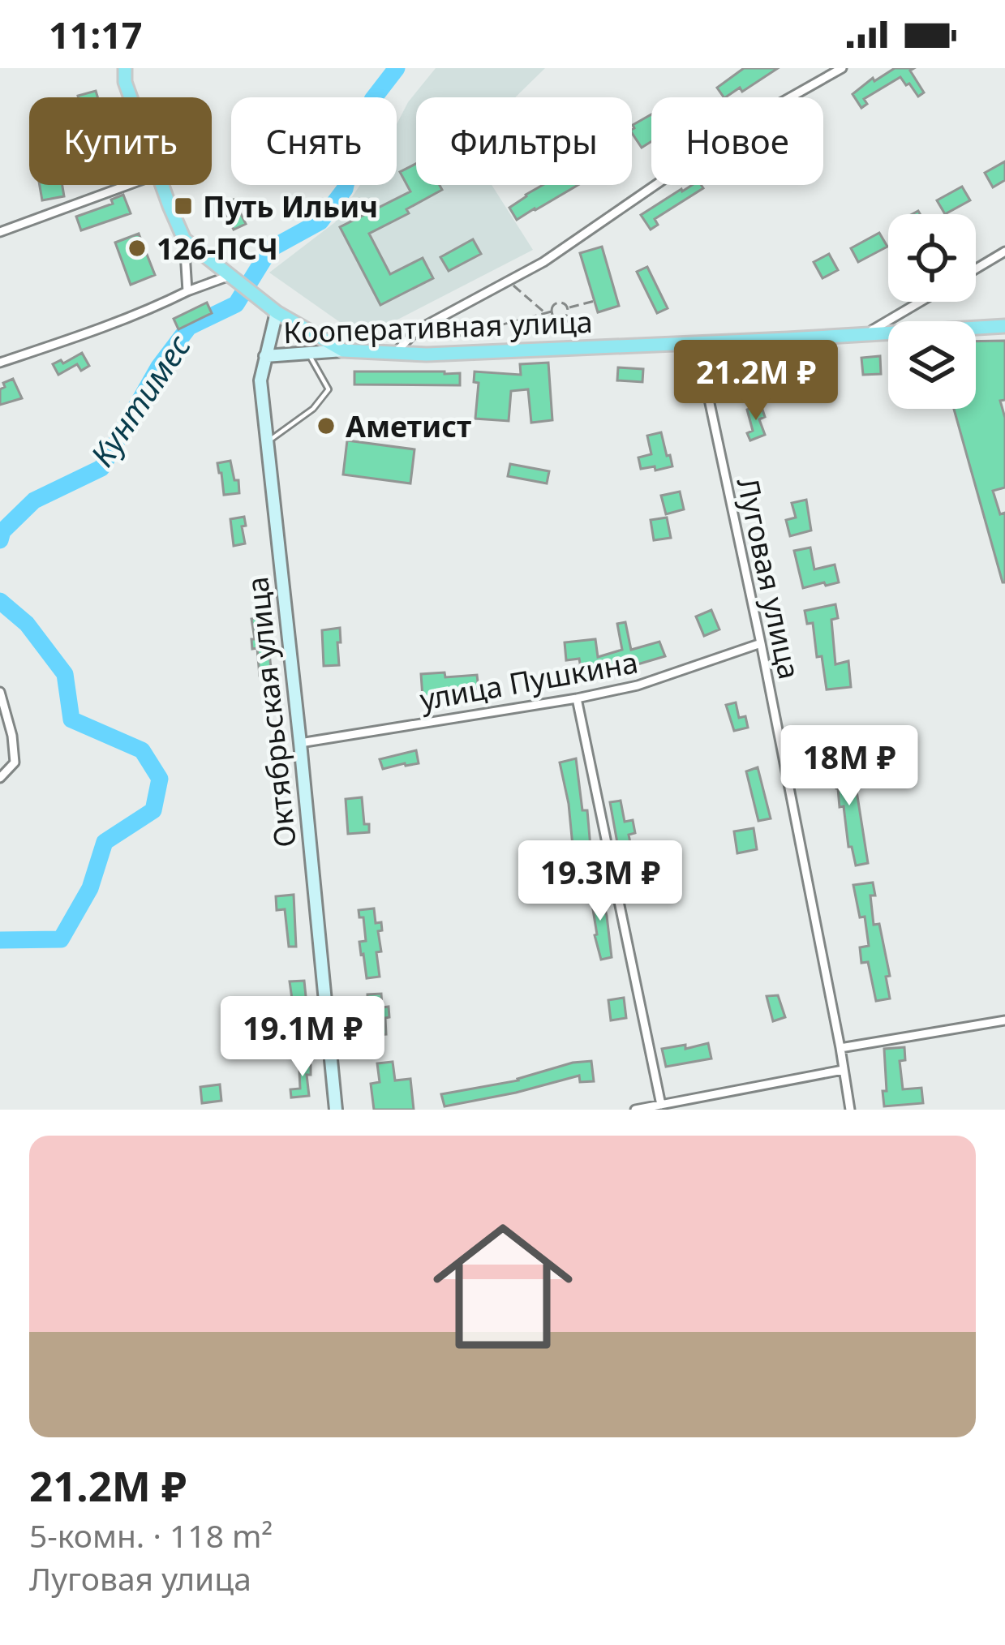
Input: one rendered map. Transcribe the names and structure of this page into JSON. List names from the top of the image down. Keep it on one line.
{"streets":{"main road":["Кооперативная улица"],"street":["Луговая улица","улица Пушкина","Октябрьская улица"]},"crossings":[["Кооперативная улица","Луговая улица"],["Кооперативная улица","Октябрьская улица"],["Луговая улица","улица Пушкина"],["улица Пушкина","Октябрьская улица"]],"water":["Кунтимес"],"places":{"transit":["Путь Ильич"],"other":["126-ПСЧ","Аметист"]},"page":{"status":"11:17","chip":["Купить","Снять","Фильтры","Новое"],"price":["21.2M ₽","18M ₽","19.3M ₽","19.1M ₽"],"list":[{"name":"21.2M ₽","note":"5-комн. · 118 m² · Луговая улица"}]}}
